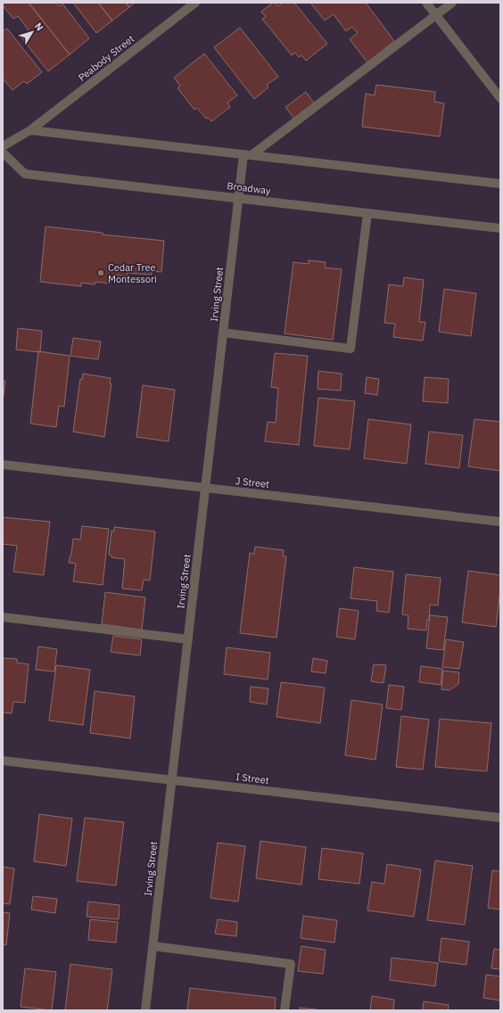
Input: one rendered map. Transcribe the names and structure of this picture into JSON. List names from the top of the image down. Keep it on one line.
{"streets":{"street":["Peabody Street","Broadway","Irving Street","J Street","I Street"]},"crossings":[["Broadway","Irving Street"],["Irving Street","J Street"],["Irving Street","I Street"]],"places":["Cedar Tree Montessori"],"north":"top right"}
